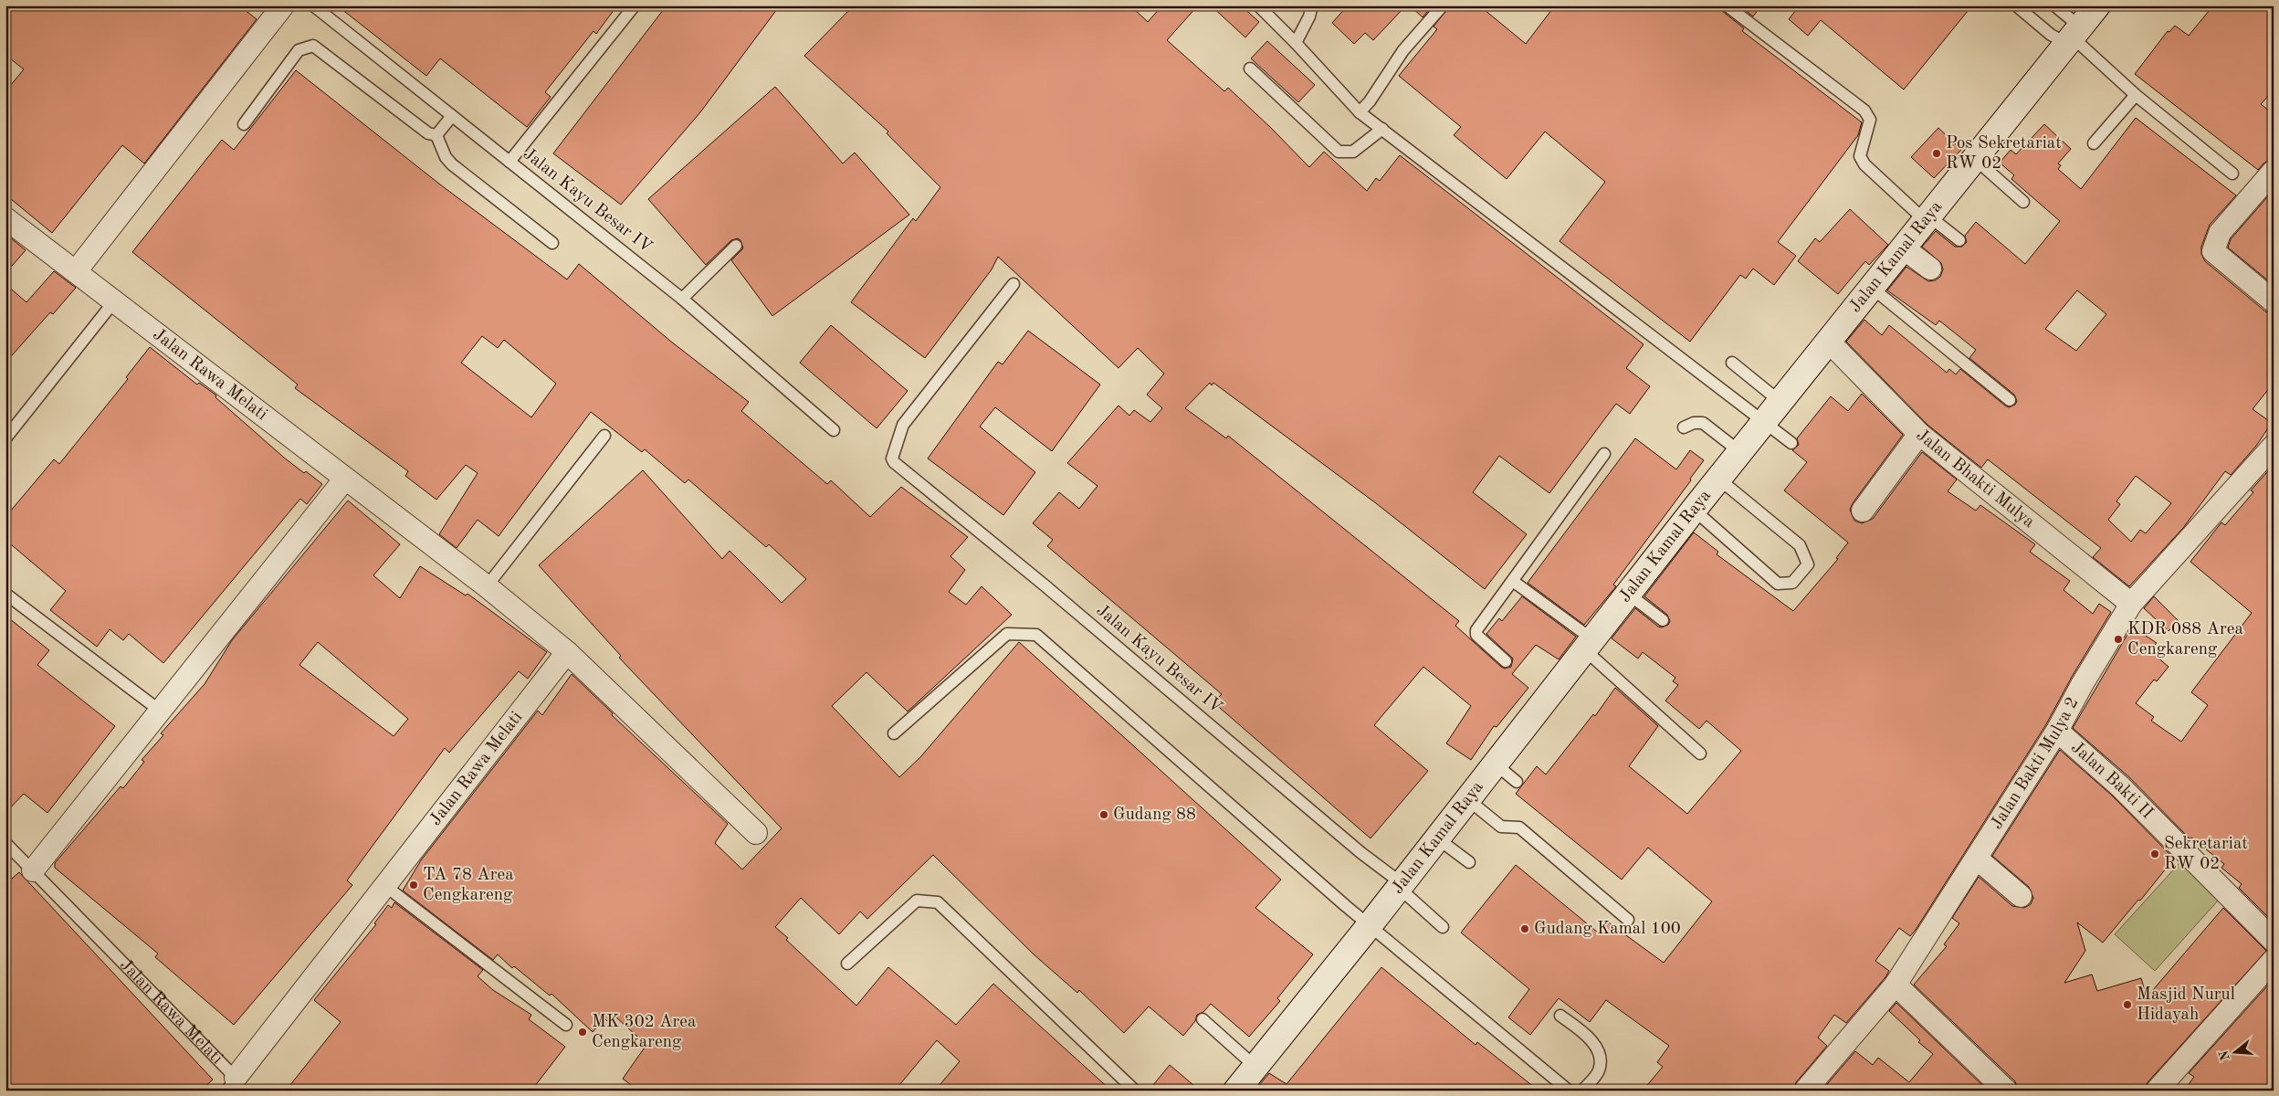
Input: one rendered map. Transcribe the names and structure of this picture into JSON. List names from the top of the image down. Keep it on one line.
{"streets":{"main road":["Jalan Kamal Raya"],"street":["Jalan Rawa Melati","Jalan Bhakti Mulya","Jalan Bakti Mulya 2","Jalan Bakti II"],"lane":["Jalan Kayu Besar IV"]},"crossings":[["Jalan Kayu Besar IV","Jalan Kamal Raya"],["Jalan Kamal Raya","Jalan Bhakti Mulya"],["Jalan Bhakti Mulya","Jalan Bakti Mulya 2"],["Jalan Bakti Mulya 2","Jalan Bakti II"]],"places":["Pos Sekretariat RW 02","KDR 088 Area Cengkareng","Gudang 88","Sekretariat RW 02","TA 78 Area Cengkareng","Gudang Kamal 100","Masjid Nurul Hidayah","MK 302 Area Cengkareng"],"north":"left"}
